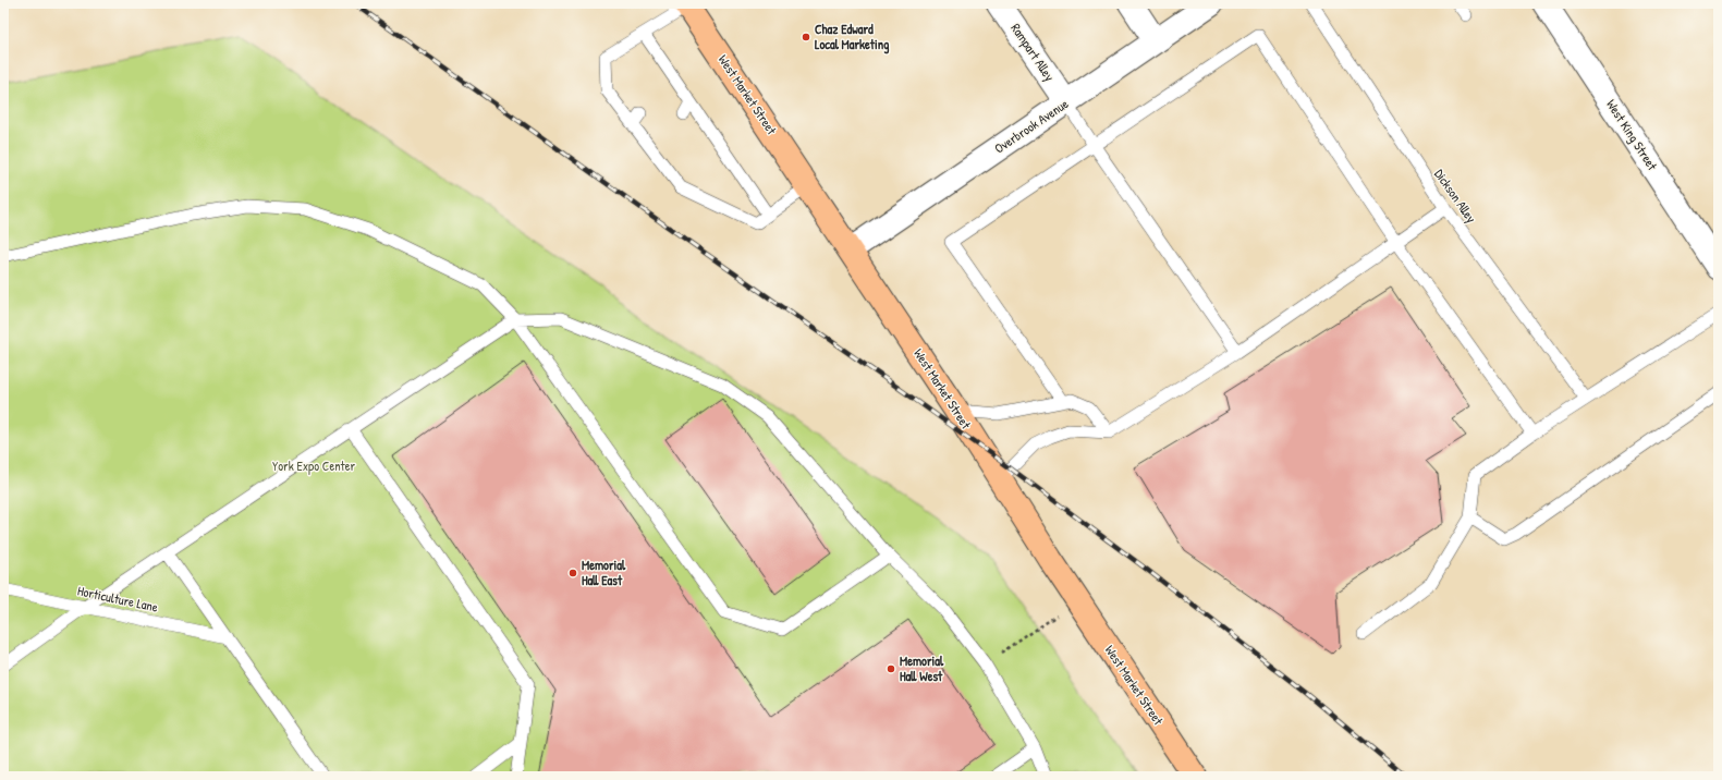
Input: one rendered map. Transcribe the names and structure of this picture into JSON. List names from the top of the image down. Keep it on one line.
{"streets":{"main road":["West Market Street"],"street":["Rampart Alley","Overbrook Avenue","West King Street"],"lane":["Dickson Alley","Horticulture Lane"]},"crossings":[["Rampart Alley","Overbrook Avenue"],["West Market Street","Overbrook Avenue"]],"parks":["York Expo Center"],"places":["Chaz Edward Local Marketing","Memorial Hall East","Memorial Hall West"]}
